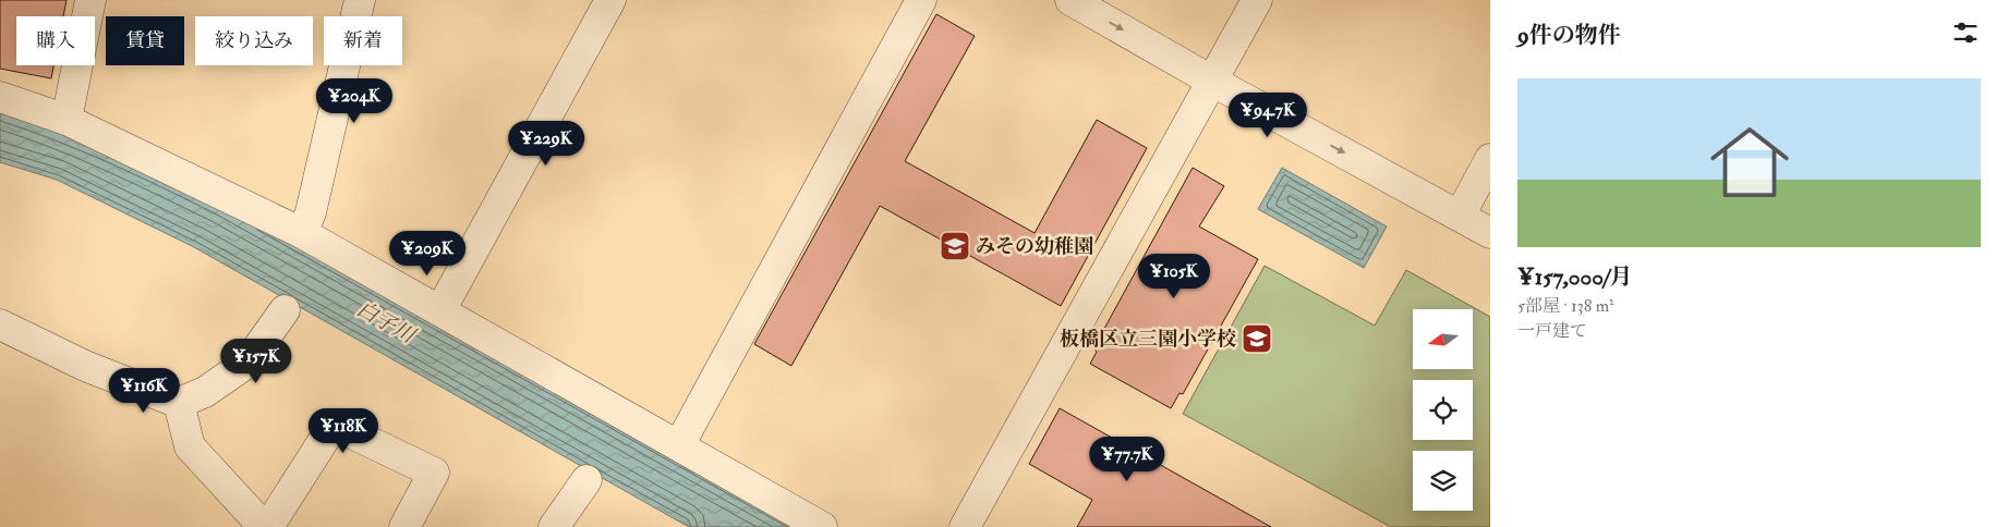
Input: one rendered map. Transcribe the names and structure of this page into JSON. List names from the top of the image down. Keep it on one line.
{"water":["白子川"],"places":{"school or university":["みその幼稚園","板橋区立三園小学校"]},"north":"left","page":{"heading":"9件の物件","chip":["購入","賃貸","絞り込み","新着"],"list":[{"name":"¥157,000/月","note":"5部屋 · 138 m² · 一戸建て"}],"price":["¥204K","¥94.7K","¥229K","¥209K","¥105K","¥157K","¥116K","¥118K","¥77.7K"]}}
